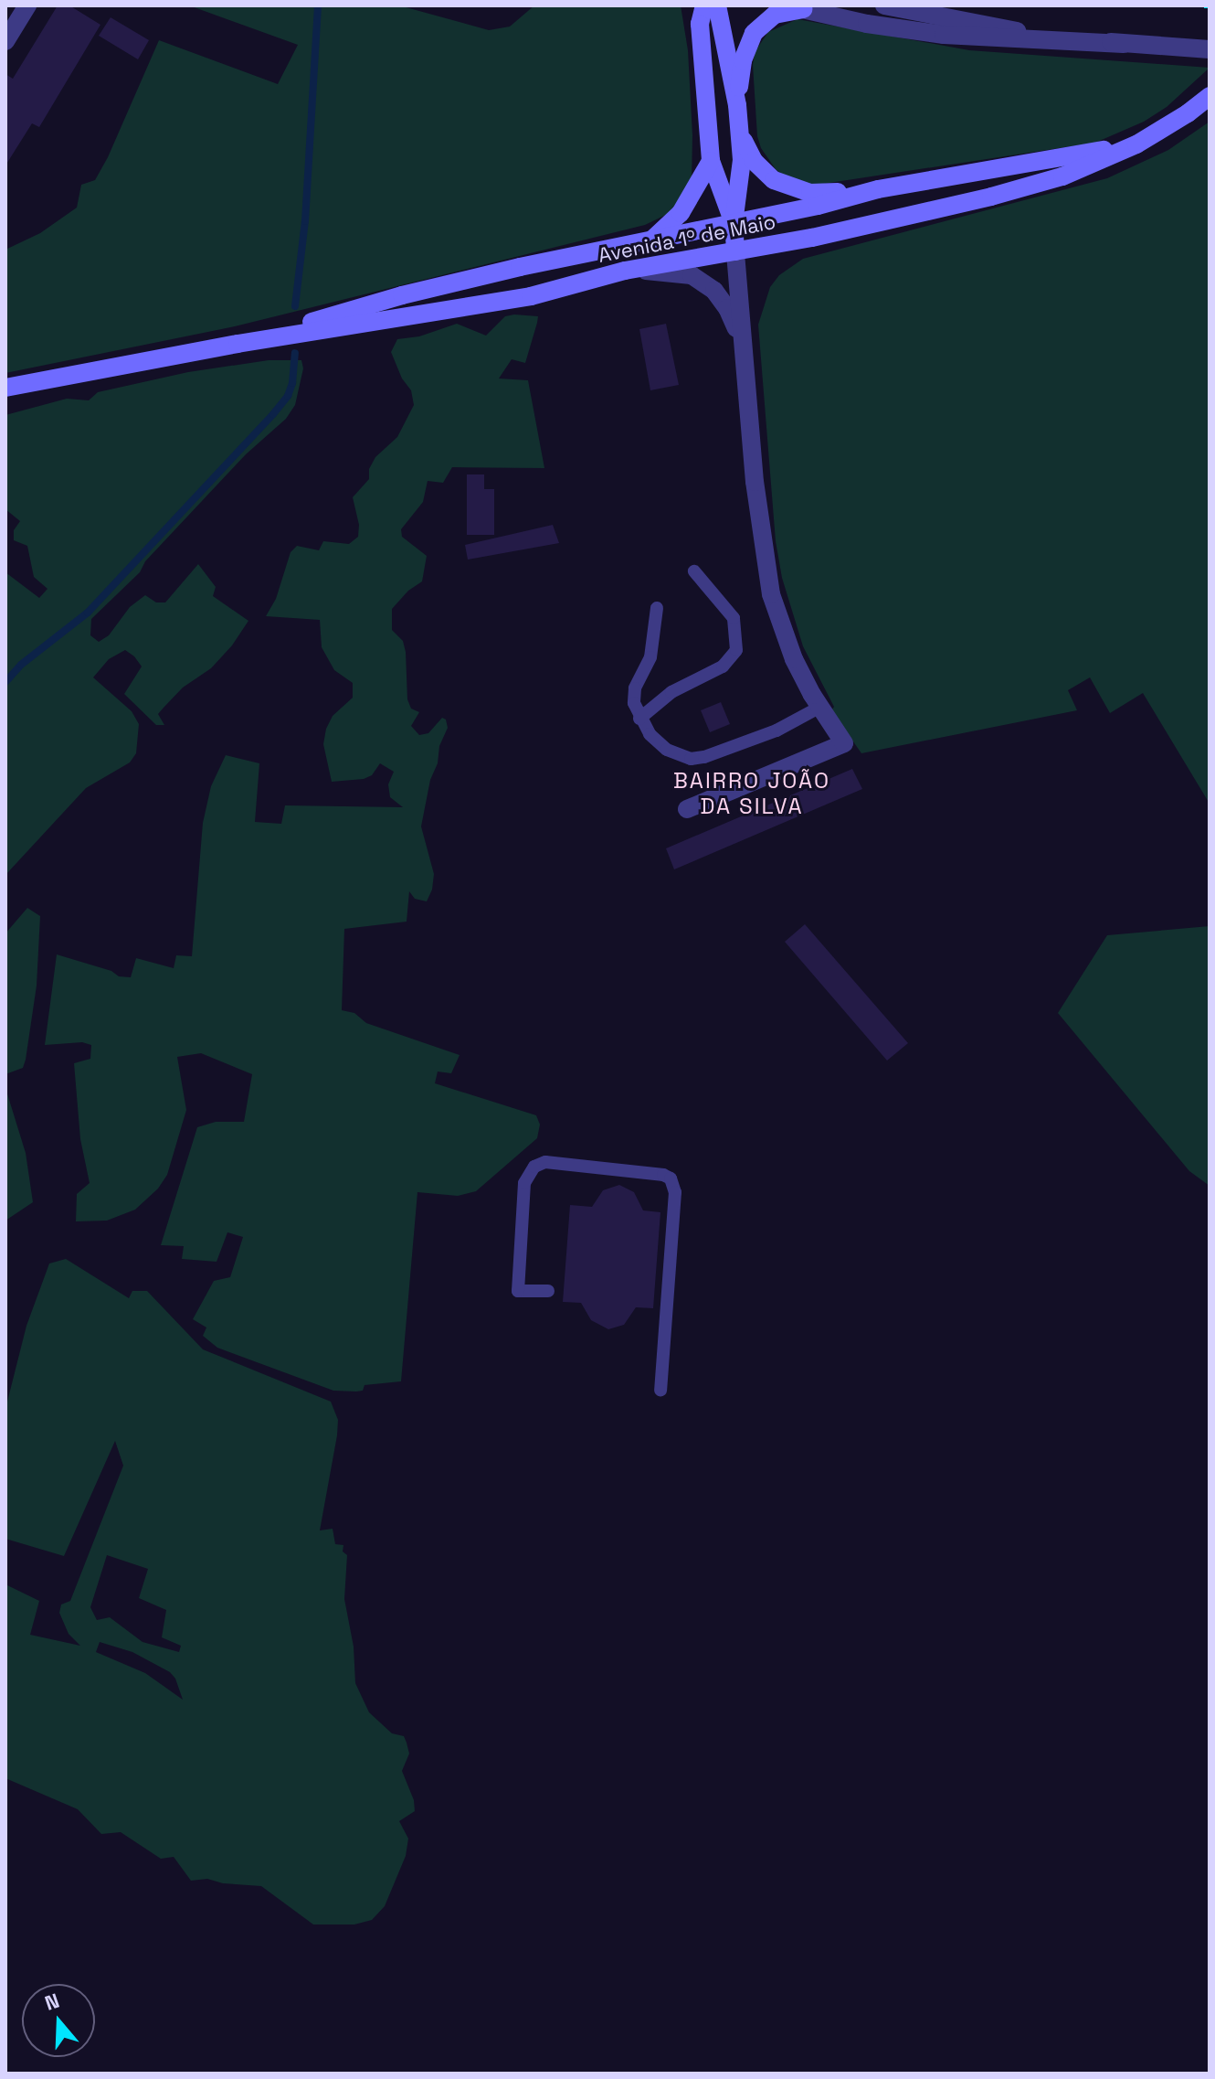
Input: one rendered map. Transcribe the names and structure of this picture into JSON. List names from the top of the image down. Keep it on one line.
{"streets":{"main road":["Avenida 1º de Maio"]},"districts":["BAIRRO JOÃO DA SILVA"],"north":"top"}
